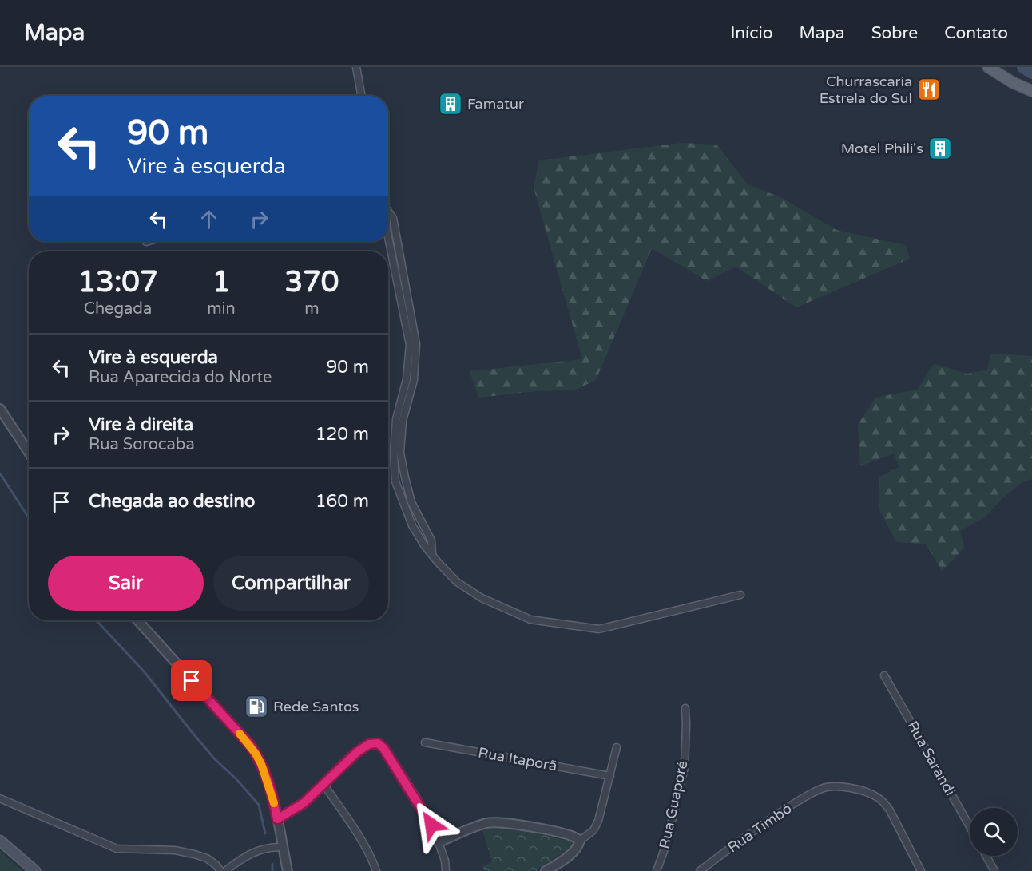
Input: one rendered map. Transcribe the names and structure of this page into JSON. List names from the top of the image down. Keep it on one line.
{"streets":{"street":["Rua Sarandi","Rua Itaporã","Rua Guaporé","Rua Timbó"]},"places":{"restaurant":["Churrascaria Estrela do Sul"],"building":["Famatur","Motel Phili's"],"fuel station":["Rede Santos"]},"page":{"header":"Mapa","nav":["Início","Mapa","Sobre","Contato"],"turn":["90 m","Vire à esquerda"],"eta":["13:07","Chegada","1","min","370","m"],"list":[{"name":"Vire à esquerda","note":"Rua Aparecida do Norte","value":"90 m"},{"name":"Vire à direita","note":"Rua Sorocaba","value":"120 m"},{"name":"Chegada ao destino","value":"160 m"}],"buttons":["Sair","Compartilhar"]}}
